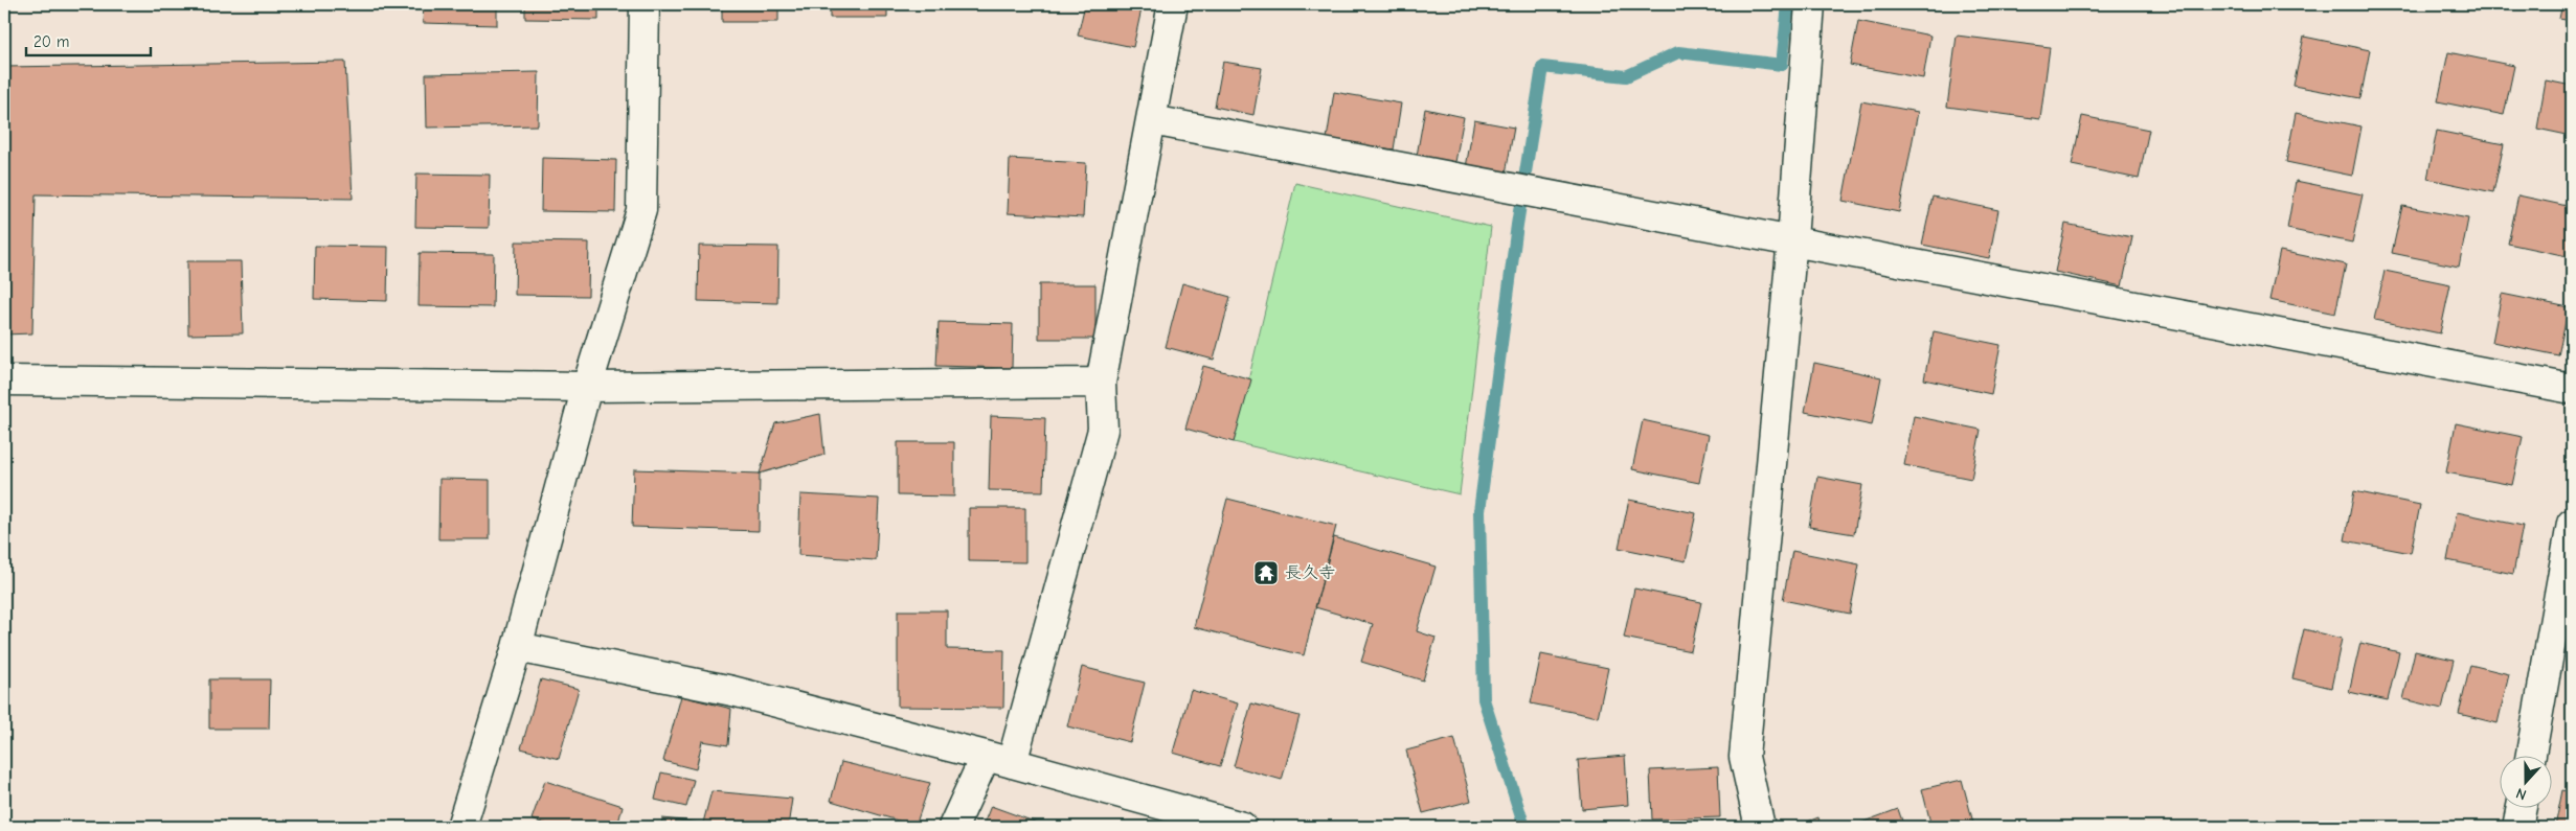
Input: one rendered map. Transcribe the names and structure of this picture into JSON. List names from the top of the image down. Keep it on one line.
{"places":{"temple":["長久寺"]},"scale_bar":"20 m","north":"bottom"}
